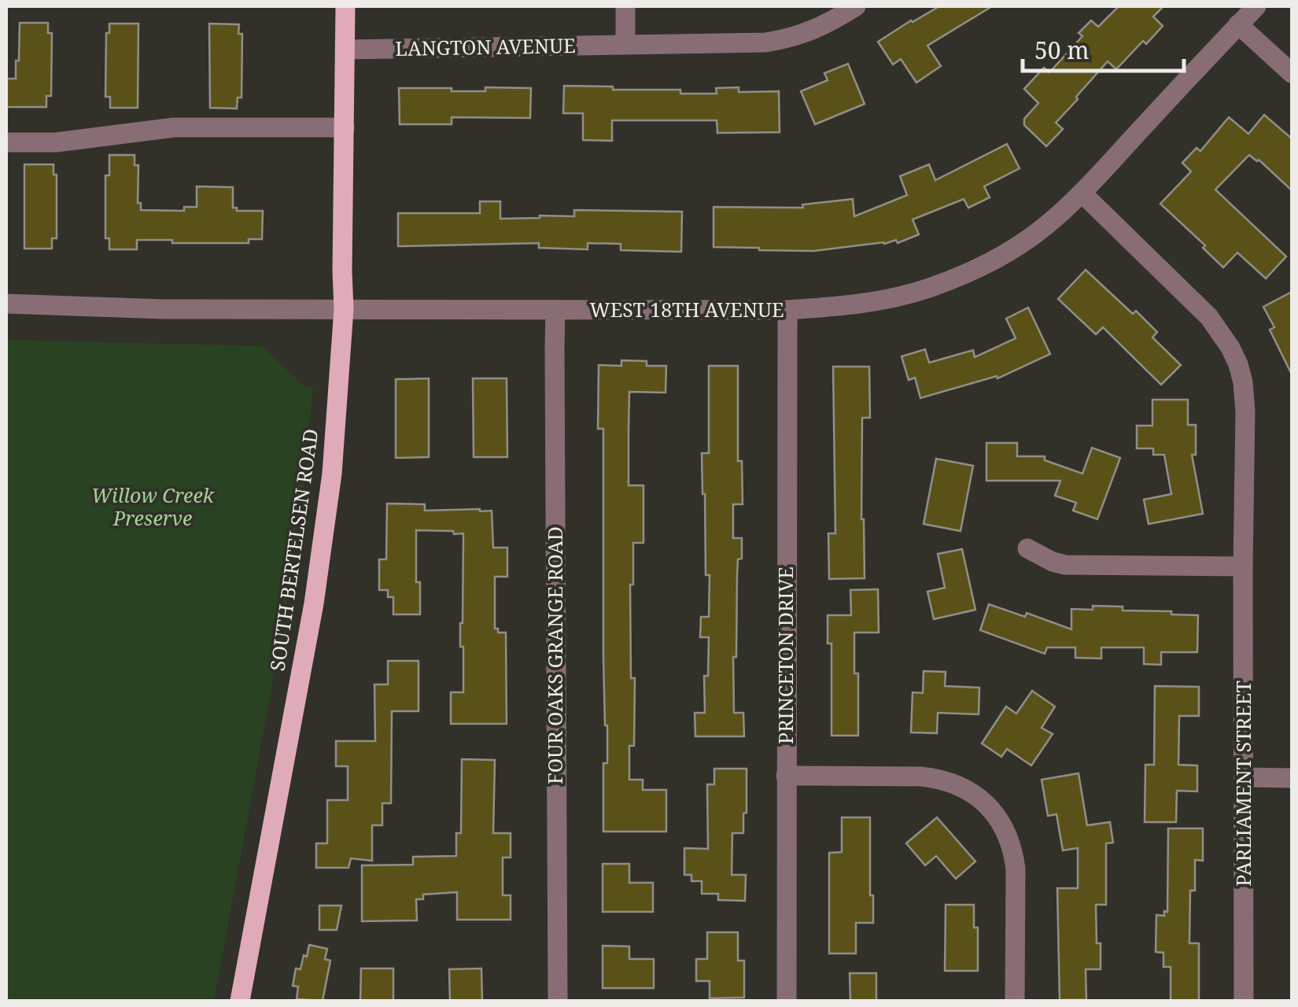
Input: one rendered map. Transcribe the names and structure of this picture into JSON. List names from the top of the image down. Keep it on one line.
{"streets":{"main road":["SOUTH BERTELSEN ROAD"],"street":["LANGTON AVENUE","WEST 18TH AVENUE","FOUR OAKS GRANGE ROAD","PRINCETON DRIVE","PARLIAMENT STREET"]},"crossings":[["LANGTON AVENUE","SOUTH BERTELSEN ROAD"],["WEST 18TH AVENUE","SOUTH BERTELSEN ROAD"],["WEST 18TH AVENUE","FOUR OAKS GRANGE ROAD"],["WEST 18TH AVENUE","PRINCETON DRIVE"],["WEST 18TH AVENUE","PARLIAMENT STREET"]],"parks":["Willow Creek Preserve"],"scale_bar":"50 m"}
